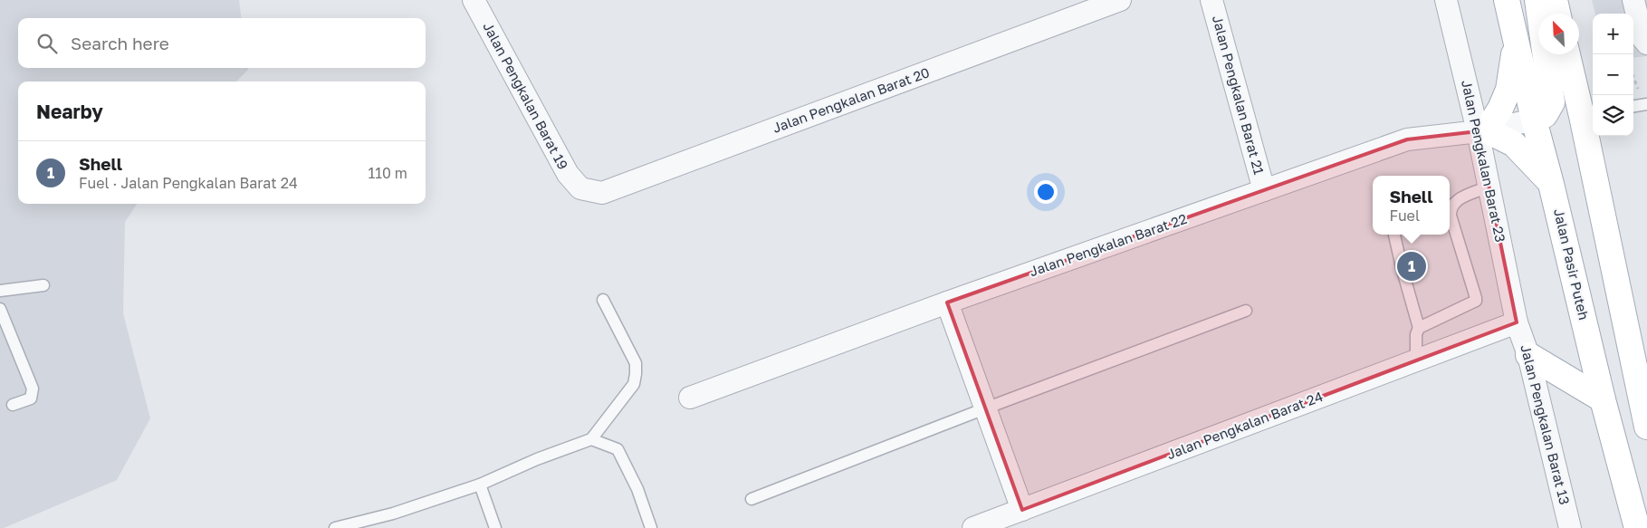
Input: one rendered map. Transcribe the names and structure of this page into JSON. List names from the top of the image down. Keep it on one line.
{"streets":{"main road":["Jalan Pasir Puteh"],"street":["Jalan Pengkalan Barat 21","Jalan Pengkalan Barat 19","Jalan Pengkalan Barat 20","Jalan Pengkalan Barat 23","Jalan Pengkalan Barat 22","Jalan Pengkalan Barat 13","Jalan Pengkalan Barat 24"]},"crossings":[["Jalan Pengkalan Barat 21","Jalan Pengkalan Barat 22"],["Jalan Pengkalan Barat 19","Jalan Pengkalan Barat 20"],["Jalan Pengkalan Barat 23","Jalan Pengkalan Barat 22"],["Jalan Pengkalan Barat 23","Jalan Pengkalan Barat 13"],["Jalan Pengkalan Barat 23","Jalan Pengkalan Barat 24"],["Jalan Pengkalan Barat 22","Jalan Pasir Puteh"],["Jalan Pengkalan Barat 13","Jalan Pengkalan Barat 24"]],"north":"top left","page":{"map_buttons":["+","−"],"search":"Search here","heading":"Nearby","list":[{"mark":"1","name":"Shell","note":"Fuel · Jalan Pengkalan Barat 24","value":"110 m"}],"popup":["Shell","Fuel"],"pins":"1"}}
